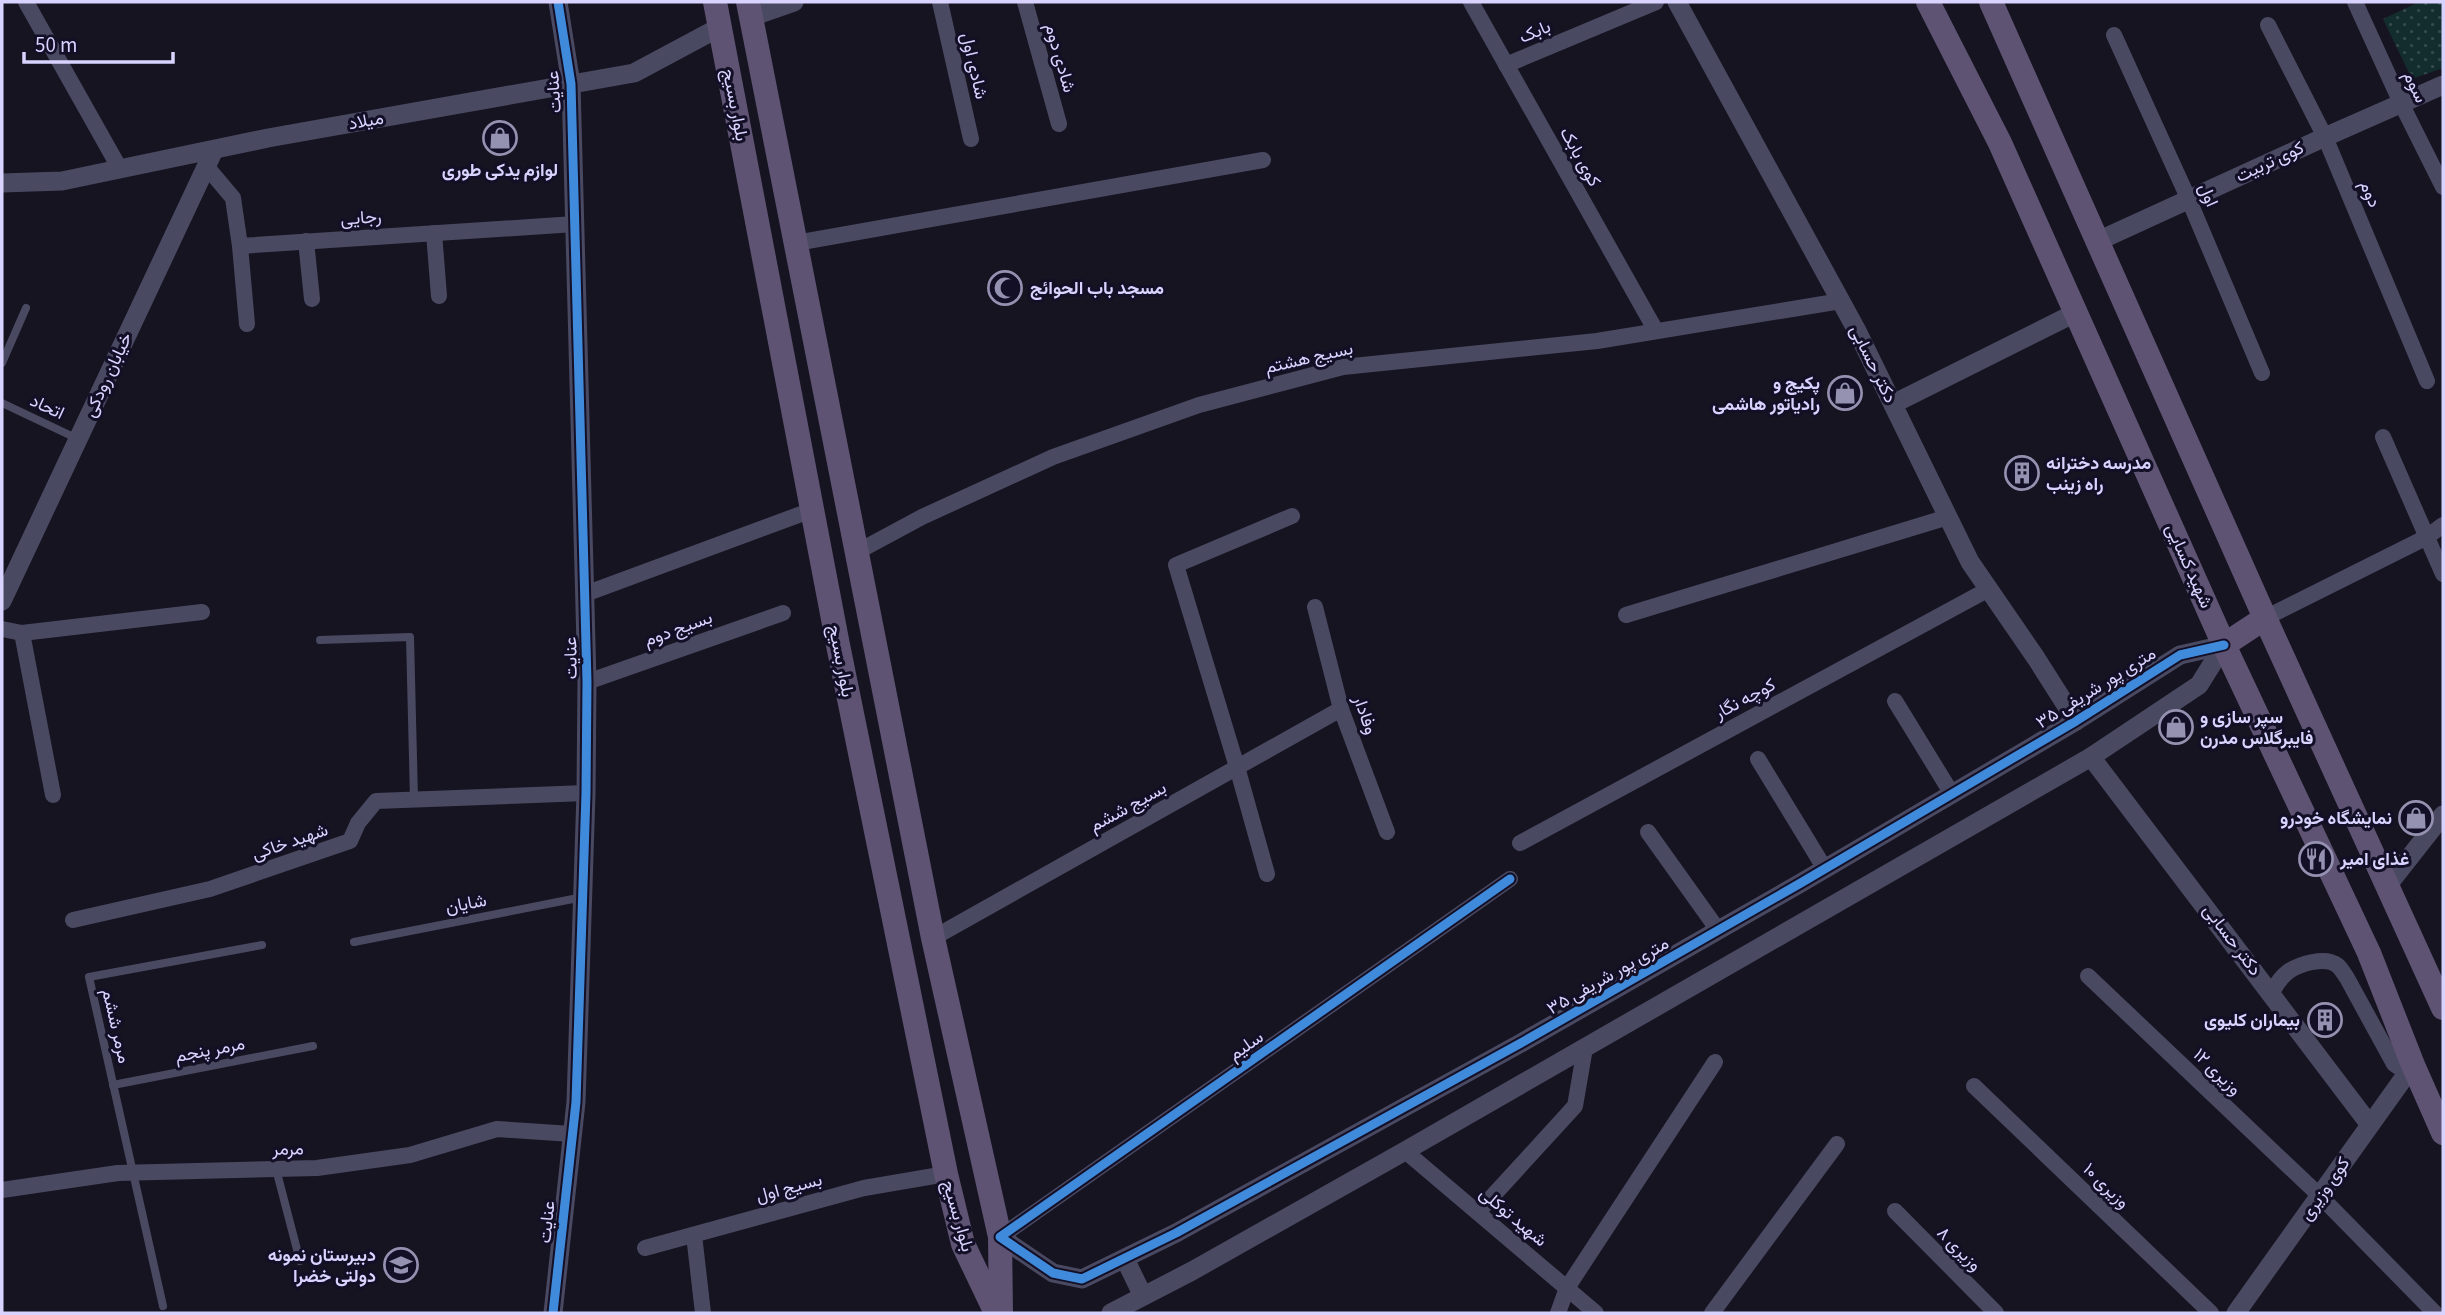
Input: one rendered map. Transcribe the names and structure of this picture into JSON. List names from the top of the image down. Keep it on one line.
{"streets":{"main road":["بلوار بسیج","شهید کسایی"],"street":["بابک","شادی دوم","شادی اول","سوم","عنایت","میلاد","کوی بابک","کوی تربیت","دوم","اول","رجایی","بسیج هشتم","دکتر حسابی","خیابان رودکی","بسيج دوم","۳۵ متری پور شریفی","کوچه نگار","وفادار","بسیج ششم","شهید خاکی","سلیم","وزيری ۱۲","مرمر","وزیری ۱۰","بسیج اول","کوی وزیری","شهید توکلی","وزیری ۸"],"lane":["اتحاد","شایان","مرمر ششم","مرمر پنجم"]},"crossings":[["بابک","کوی بابک"],["سوم","کوی تربیت"],["عنایت","میلاد"],["عنایت","رجایی"],["عنایت","بسيج دوم"],["عنایت","شهید خاکی"],["عنایت","شایان"],["عنایت","مرمر"],["بلوار بسیج","میلاد"],["بلوار بسیج","بسیج هشتم"],["بلوار بسیج","۳۵ متری پور شریفی"],["بلوار بسیج","بسیج ششم"],["بلوار بسیج","سلیم"],["بلوار بسیج","بسیج اول"],["میلاد","خیابان رودکی"],["کوی بابک","بسیج هشتم"],["کوی تربیت","دوم"],["کوی تربیت","اول"],["بسیج هشتم","دکتر حسابی"],["دکتر حسابی","۳۵ متری پور شریفی"],["دکتر حسابی","کوچه نگار"],["دکتر حسابی","کوی وزیری"],["خیابان رودکی","اتحاد"],["شهید کسایی","۳۵ متری پور شریفی"],["شهید کسایی","کوی وزیری"],["۳۵ متری پور شریفی","سلیم"],["وفادار","بسیج ششم"],["مرمر ششم","مرمر پنجم"],["مرمر ششم","مرمر"],["وزيری ۱۲","کوی وزیری"]],"places":{"shop":["لوازم یدکی طوری","پکیج و رادیاتور هاشمی","سپر سازی و فایبرگلاس مدرن","نمایشگاه خودرو"],"mosque":["مسجد باب الحوائج"],"building":["مدرسه دخترانه راه زینب","بیماران کلیوی"],"restaurant":["غذای امیر"],"school or university":["دبیرستان نمونه دولتی خضرا"]},"scale_bar":"50 m"}
